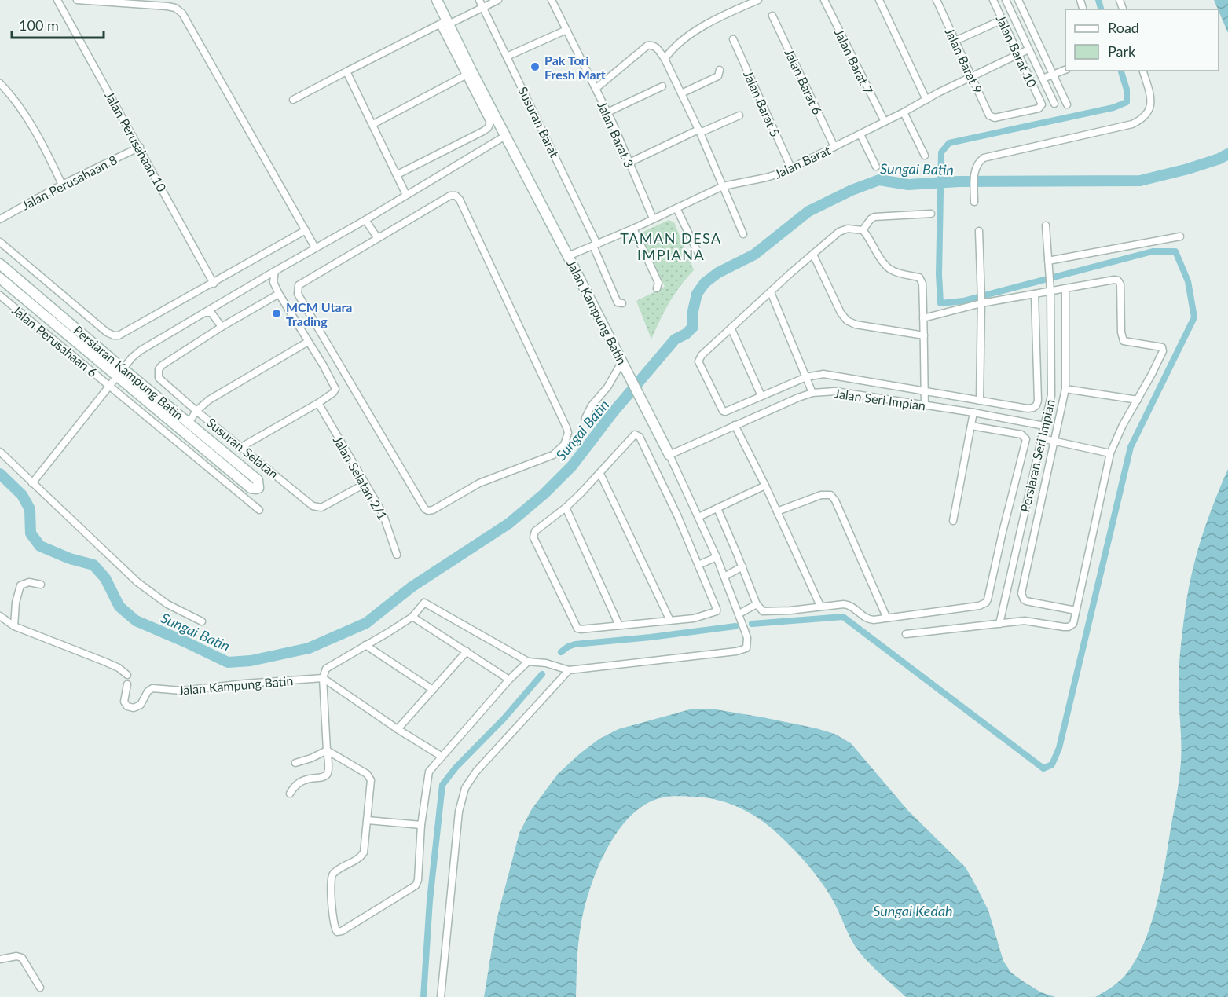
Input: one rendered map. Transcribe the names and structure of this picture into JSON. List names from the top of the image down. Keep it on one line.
{"streets":{"street":["Jalan Barat 10","Jalan Barat 9","Jalan Barat 7","Jalan Barat 6","Jalan Barat 5","Susuran Barat","Jalan Barat 3","Jalan Perusahaan 10","Jalan Barat","Jalan Perusahaan 8","Jalan Kampung Batin","Jalan Perusahaan 6","Persiaran Kampung Batin","Jalan Seri Impian","Susuran Selatan","Persiaran Seri Impian","Jalan Selatan 2/1"]},"crossings":[["Jalan Barat 10","Jalan Barat 9"],["Jalan Barat 10","Jalan Barat"],["Jalan Barat 9","Jalan Barat"],["Jalan Barat 7","Jalan Barat"],["Jalan Barat 6","Jalan Barat"],["Jalan Barat 5","Jalan Barat"],["Susuran Barat","Jalan Barat"],["Jalan Barat 3","Jalan Barat"],["Jalan Perusahaan 10","Jalan Perusahaan 8"],["Jalan Barat","Jalan Kampung Batin"],["Jalan Kampung Batin","Jalan Seri Impian"],["Jalan Seri Impian","Persiaran Seri Impian"],["Susuran Selatan","Jalan Selatan 2/1"]],"districts":["TAMAN DESA IMPIANA"],"water":["Sungai Batin","Sungai Kedah"],"places":["Pak Tori Fresh Mart","MCM Utara Trading"],"legend":["Road","Park"],"scale_bar":"100 m"}
